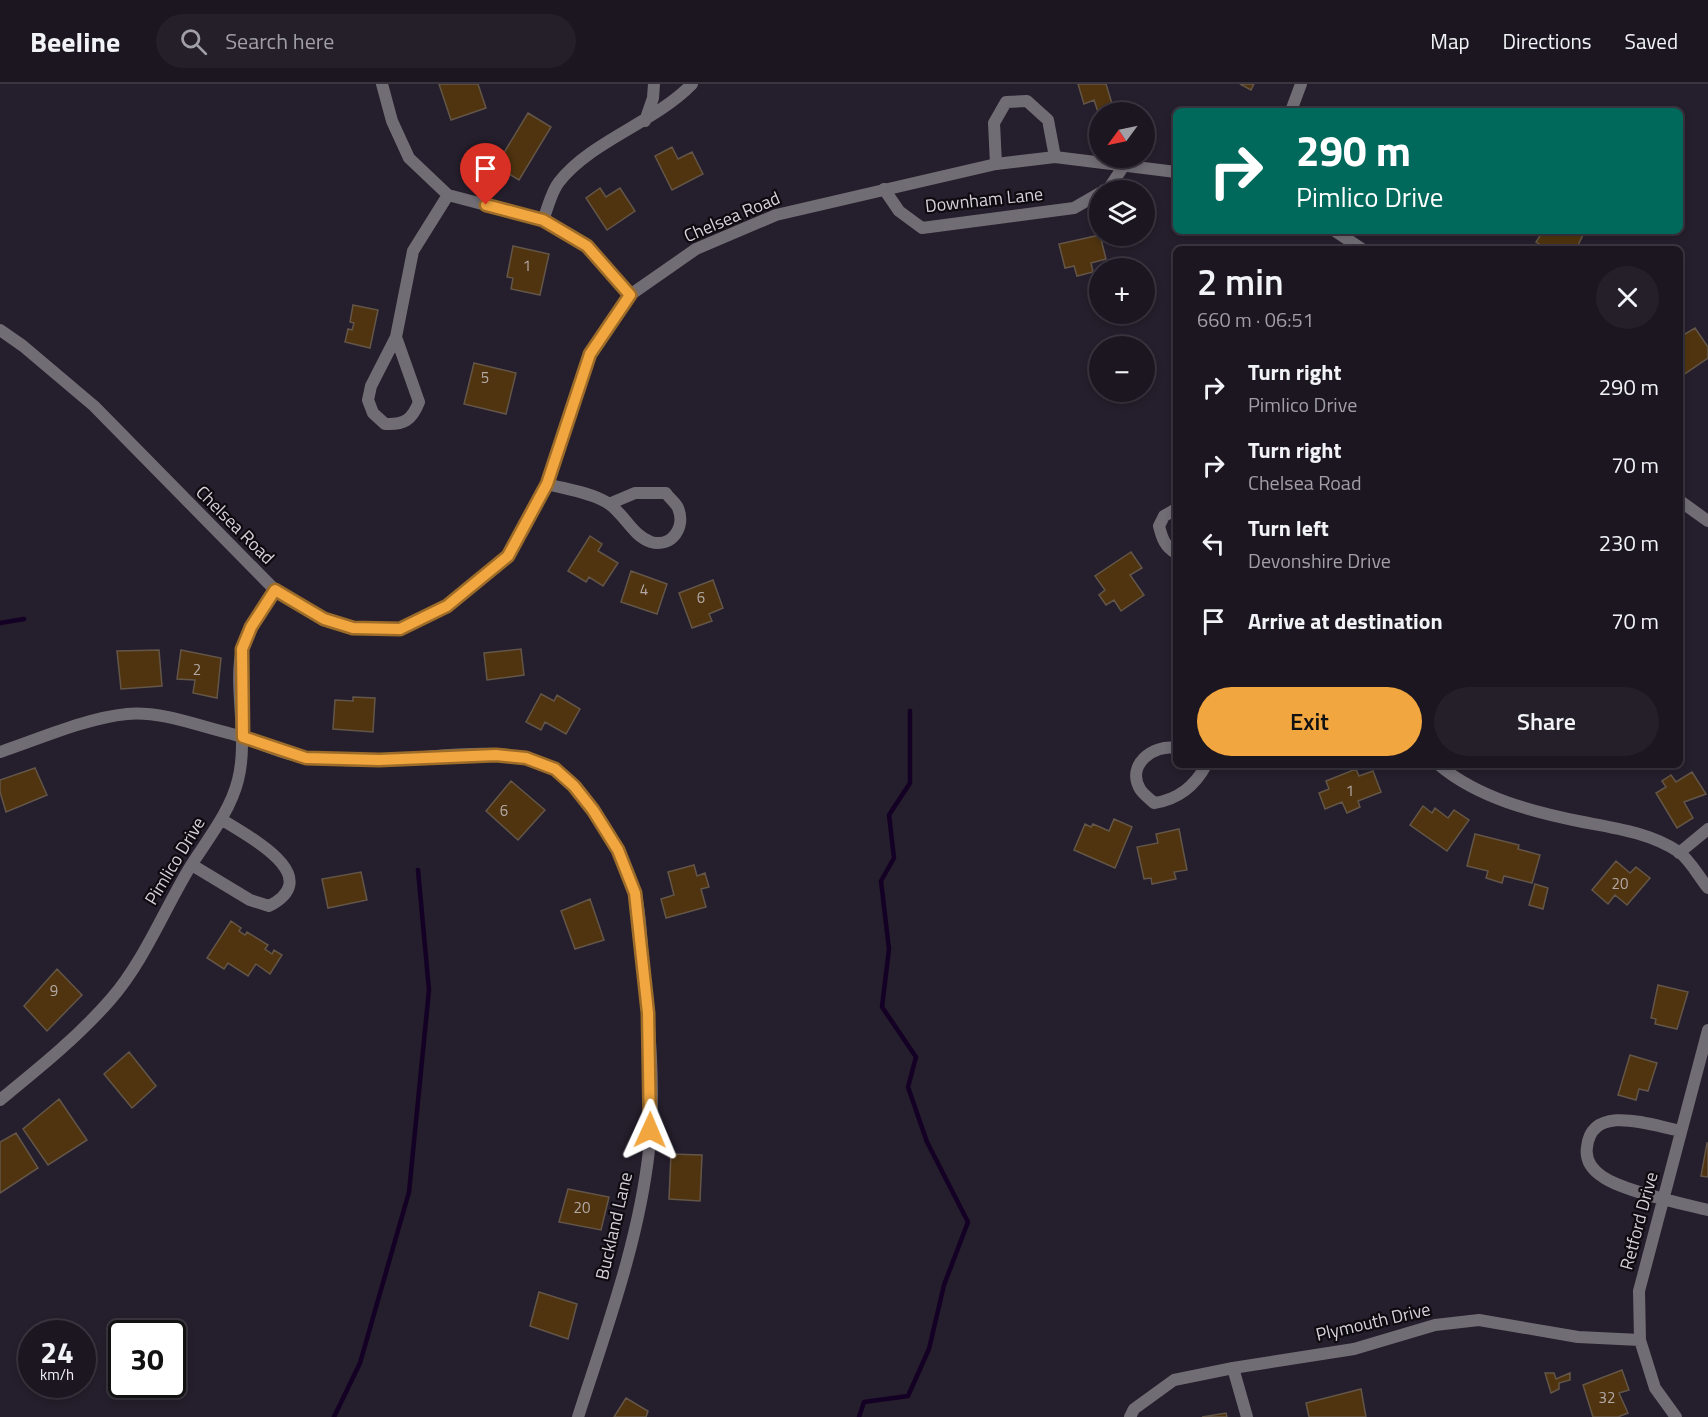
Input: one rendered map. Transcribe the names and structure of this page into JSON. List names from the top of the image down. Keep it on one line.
{"streets":{"street":["Downham Lane","Chelsea Road","Pimlico Drive","Retford Drive","Buckland Lane","Plymouth Drive"]},"crossings":[["Downham Lane","Chelsea Road"],["Chelsea Road","Pimlico Drive"],["Pimlico Drive","Buckland Lane"],["Retford Drive","Plymouth Drive"]],"house_numbers":["1","5","4","6","2","1","6","20","9","20","32"],"north":"bottom left","page":{"header":"Beeline","search":"Search here","nav":["Map","Directions","Saved"],"map_buttons":["+","−"],"turn":["290 m","Pimlico Drive"],"heading":["2 min","660 m · 06:51"],"list":[{"name":"Turn right","note":"Pimlico Drive","value":"290 m"},{"name":"Turn right","note":"Chelsea Road","value":"70 m"},{"name":"Turn left","note":"Devonshire Drive","value":"230 m"},{"name":"Arrive at destination","value":"70 m"}],"buttons":["Exit","Share"],"speed":"24 km/h","limit":"30"}}
